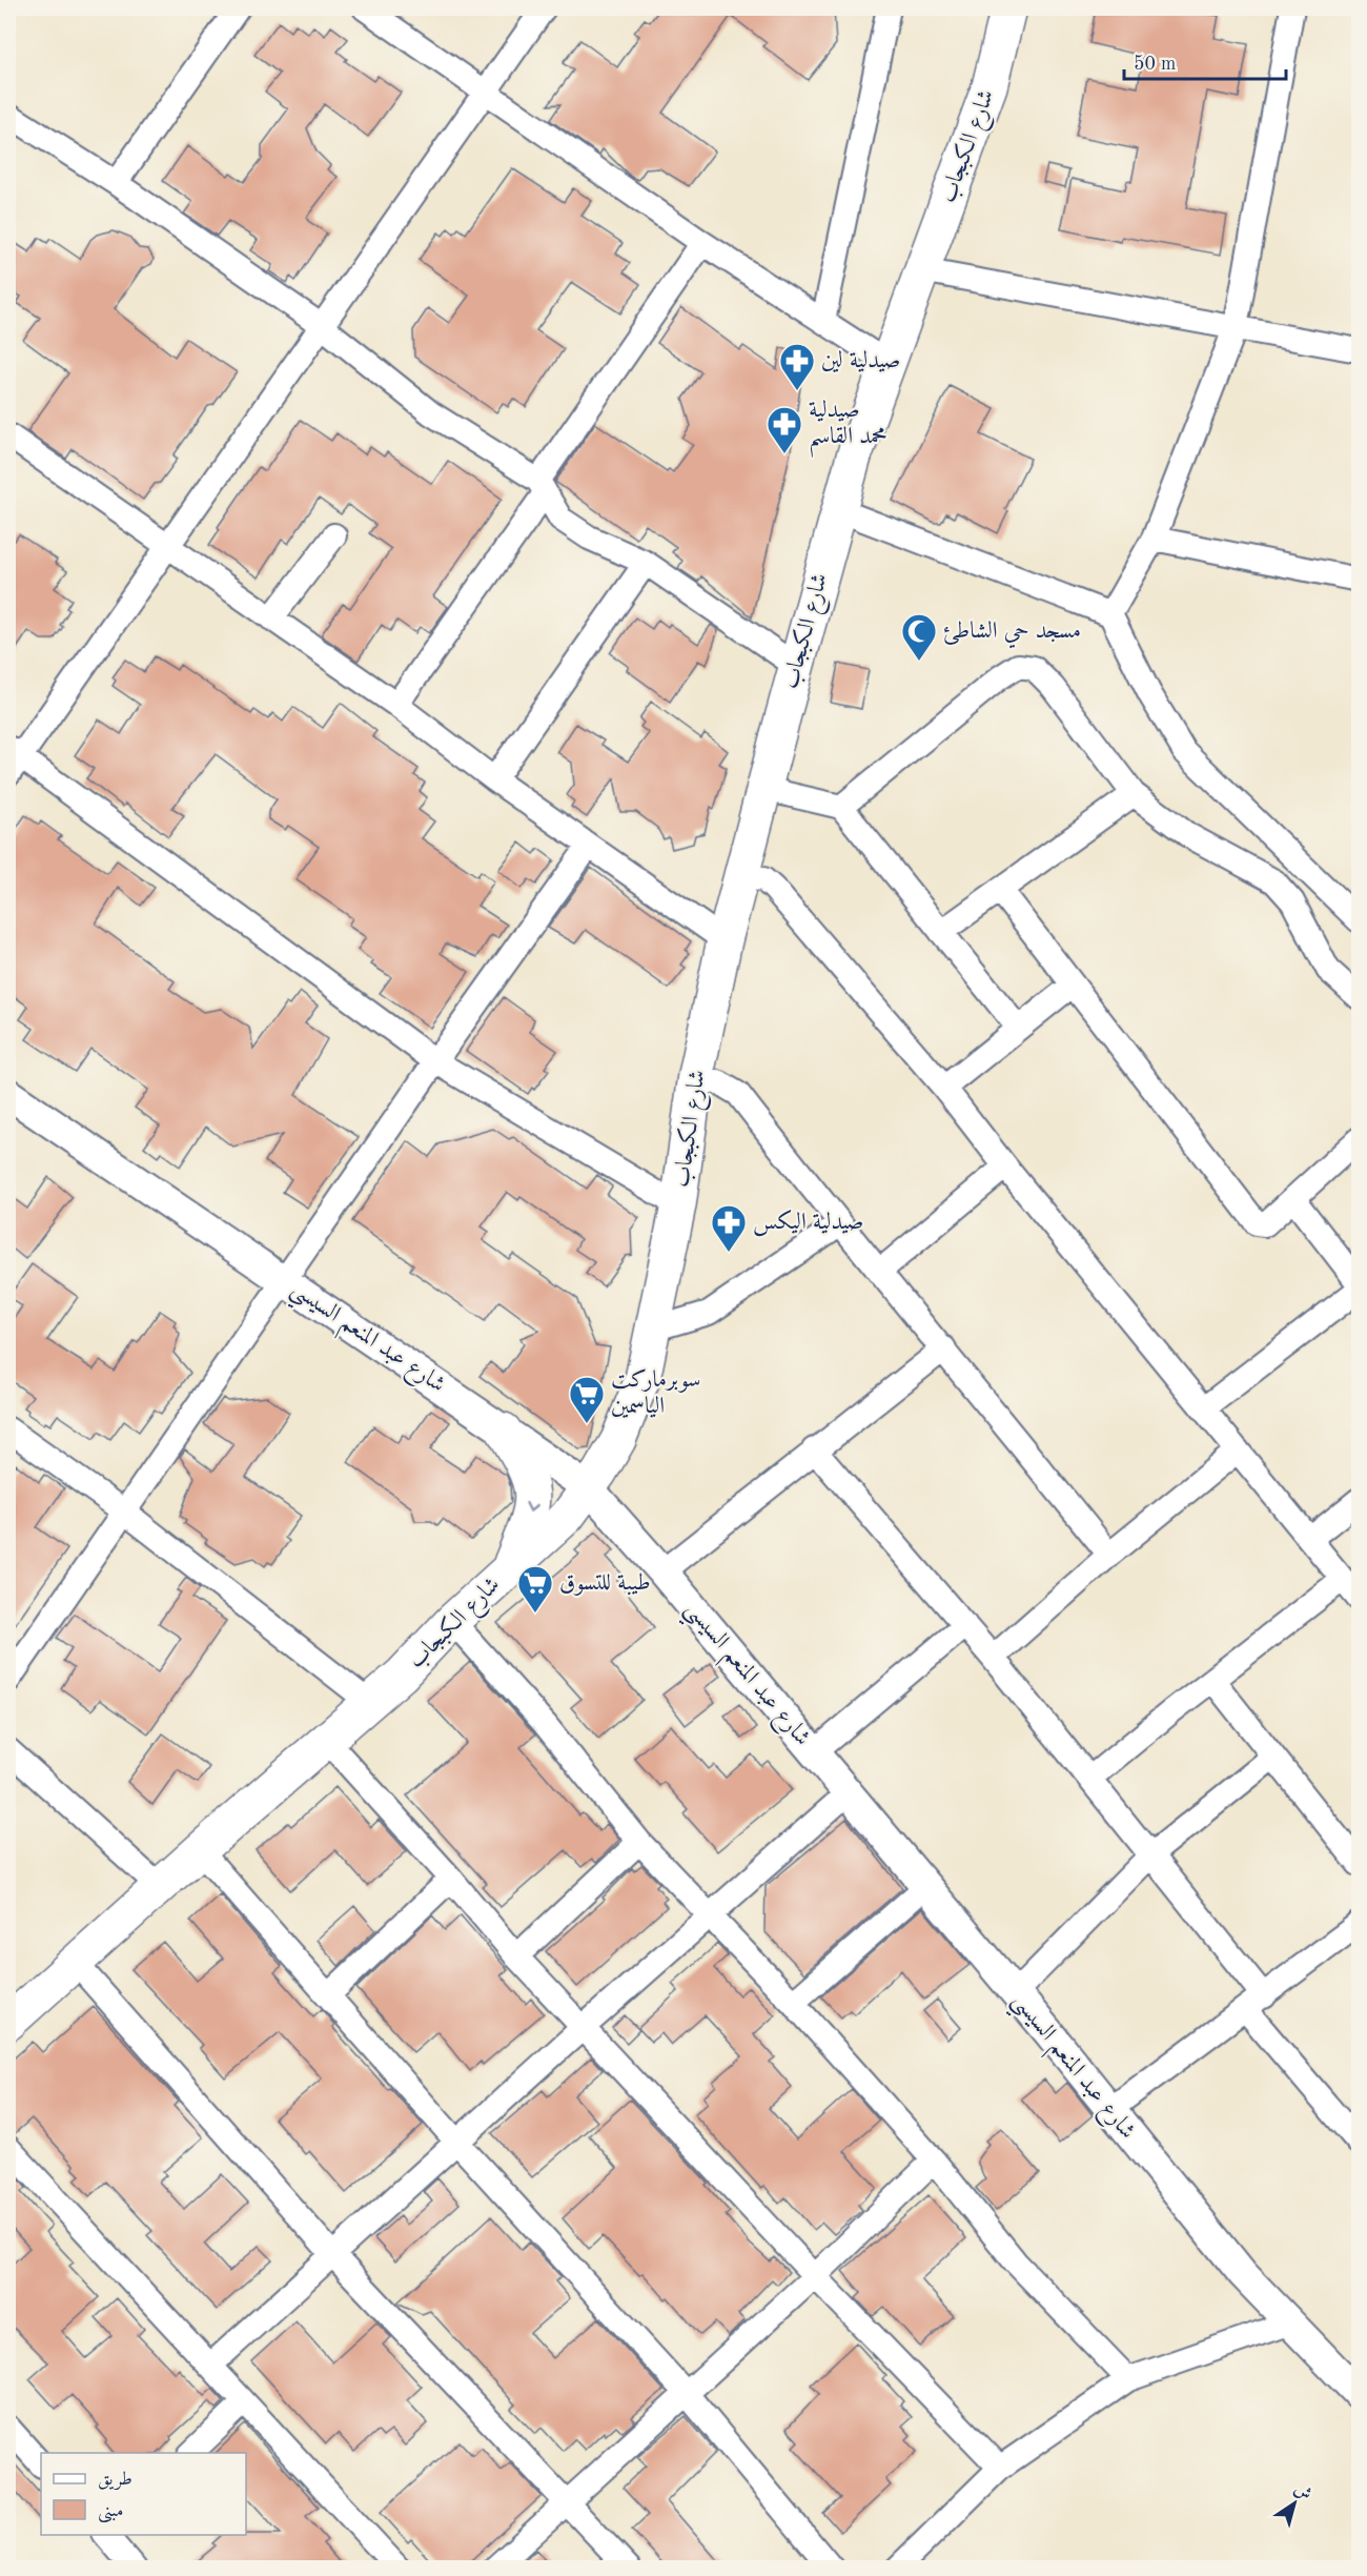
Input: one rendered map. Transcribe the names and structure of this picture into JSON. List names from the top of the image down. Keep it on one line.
{"streets":{"main road":["شارع الكبجاب"],"street":["شارع عبد المنعم السيسي"]},"crossings":[["شارع الكبجاب","شارع عبد المنعم السيسي"]],"places":{"pharmacy":["صيدلية لين","صيدلية محمد القاسم","صيدلية اليكس"],"mosque":["مسجد حي الشاطئ"],"supermarket":["سوبرماركت الياسمين","طيبة للتسوق"]},"legend":["طريق","مبنى"],"scale_bar":"50 m","north":"top right"}
